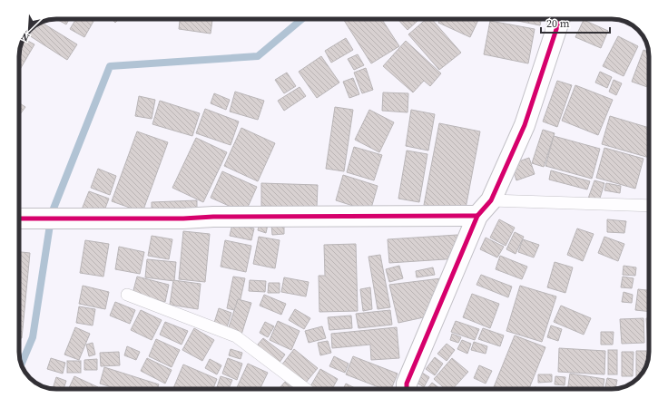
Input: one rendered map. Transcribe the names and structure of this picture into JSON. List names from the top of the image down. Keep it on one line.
{"scale_bar":"20 m","north":"bottom left"}
